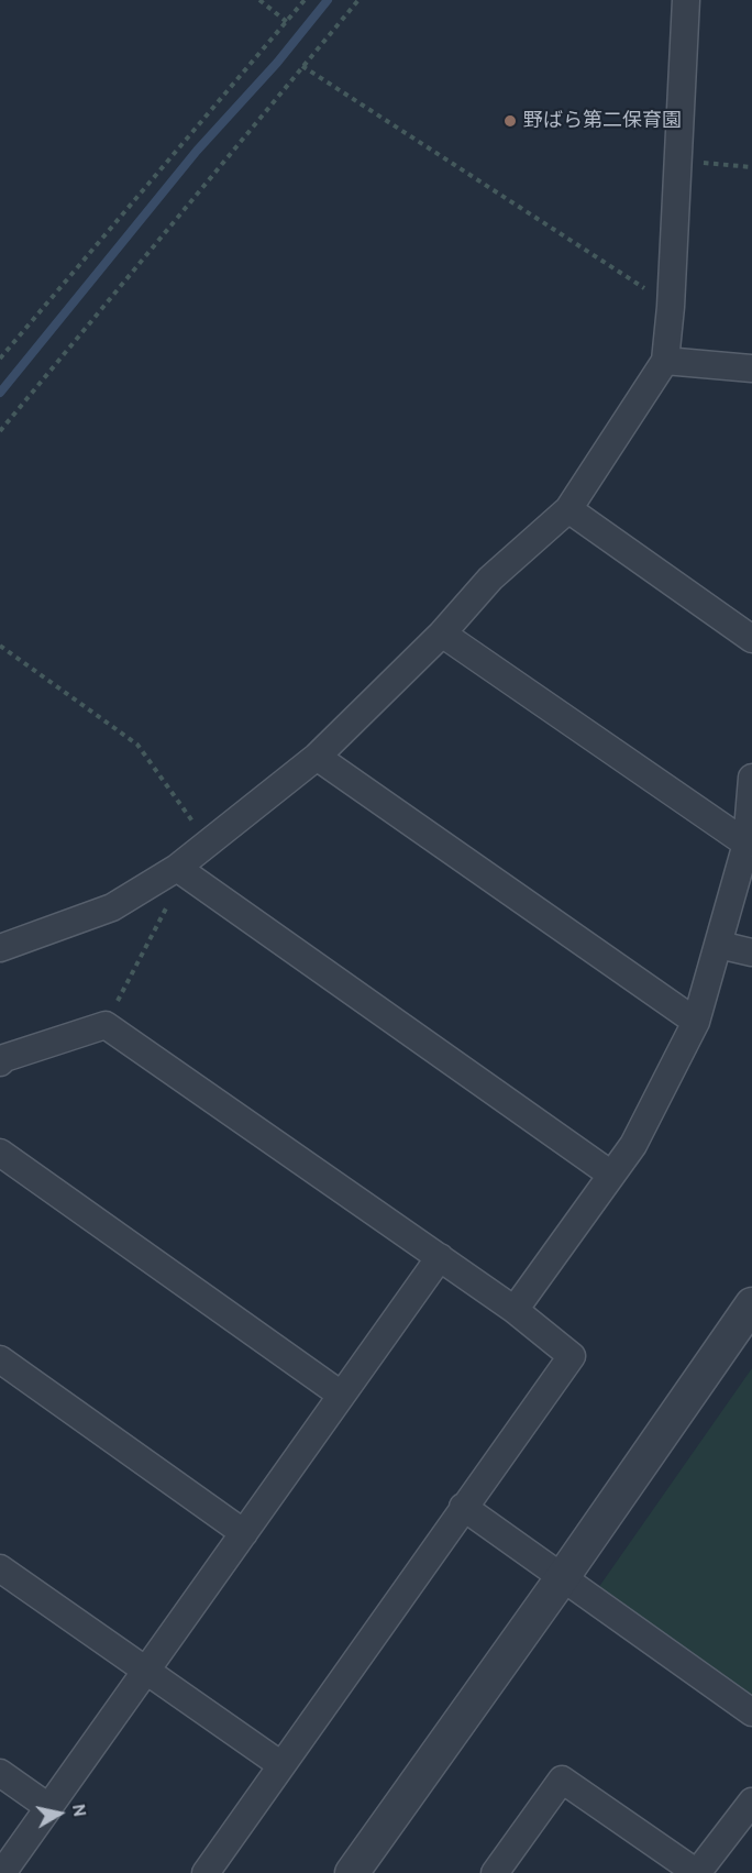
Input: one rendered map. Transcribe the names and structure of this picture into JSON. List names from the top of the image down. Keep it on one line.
{"places":["野ばら第二保育園"],"north":"right"}
